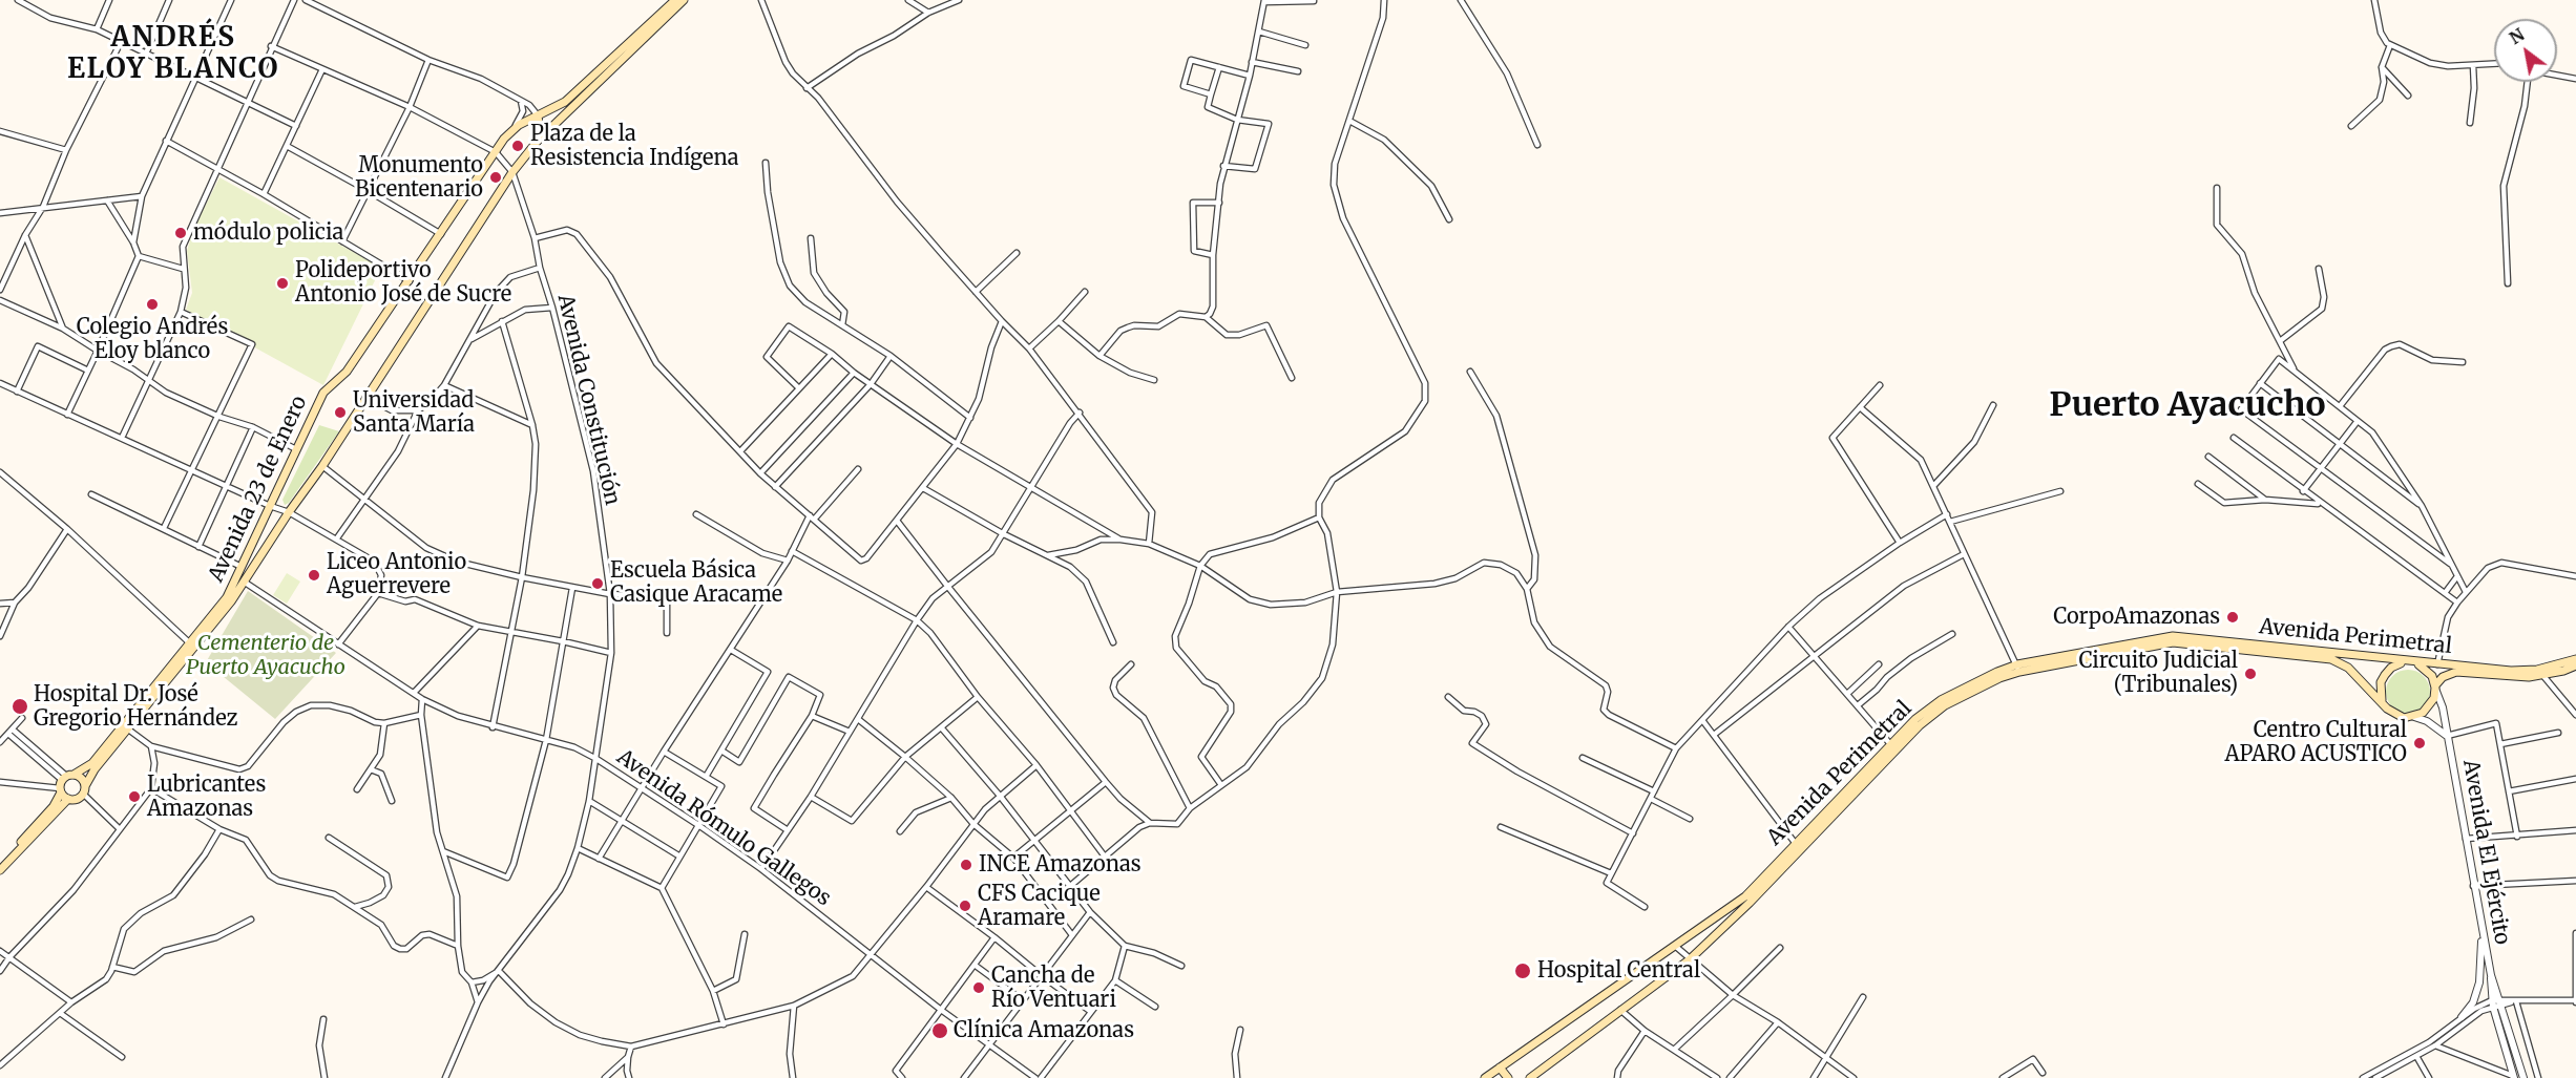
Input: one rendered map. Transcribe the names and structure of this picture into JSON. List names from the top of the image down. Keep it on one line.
{"streets":{"main road":["Avenida 23 de Enero","Avenida Perimetral"],"street":["Avenida Constitución","Avenida Rómulo Gallegos","Avenida El Ejército"]},"crossings":[["Avenida Constitución","Avenida 23 de Enero"],["Avenida Constitución","Avenida Rómulo Gallegos"],["Avenida 23 de Enero","Avenida Rómulo Gallegos"],["Avenida Perimetral","Avenida El Ejército"]],"districts":["ANDRÉS ELOY BLANCO","Puerto Ayacucho"],"parks":["Cementerio de Puerto Ayacucho"],"places":["Plaza de la Resistencia Indígena","Monumento Bicentenario","módulo policia","Polideportivo Antonio José de Sucre","Colegio Andrés Eloy blanco","Universidad Santa María","Liceo Antonio Aguerrevere","Escuela Básica Casique Aracame","CorpoAmazonas","Circuito Judicial (Tribunales)","Hospital Dr. José Gregorio Hernández","Centro Cultural APARO ACUSTICO","Lubricantes Amazonas","INCE Amazonas","CFS Cacique Aramare","Hospital Central","Cancha de Río Ventuari","Clínica Amazonas"],"north":"top left"}
